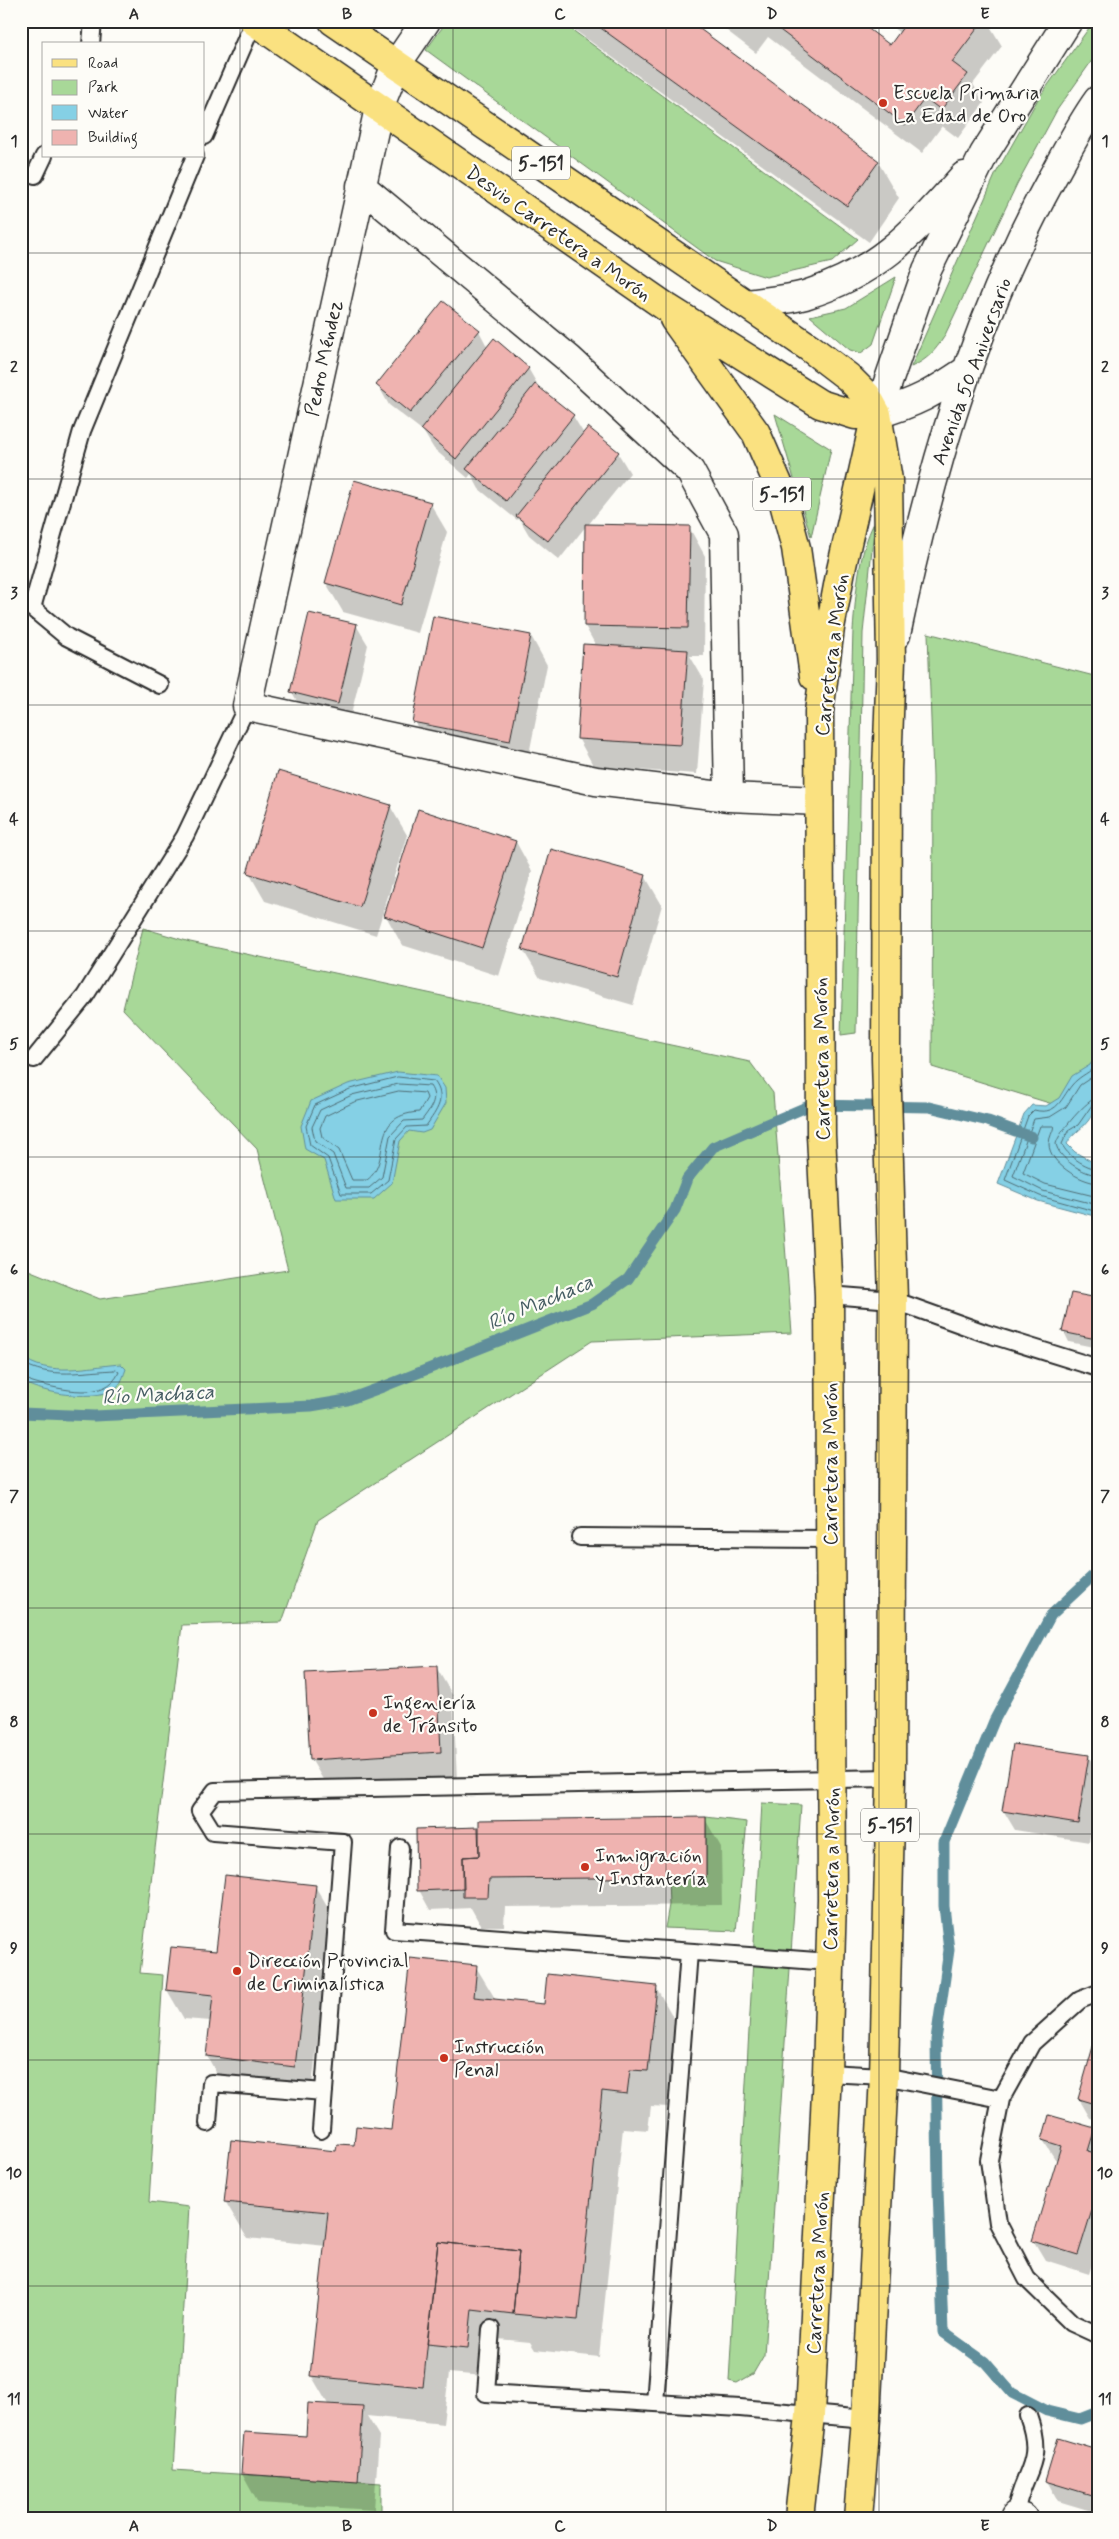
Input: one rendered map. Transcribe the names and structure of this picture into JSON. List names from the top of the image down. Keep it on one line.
{"streets":{"main road":["5-151","Desvio Carretera a Morón","Carretera a Morón"],"street":["Pedro Méndez","Avenida 50 Aniversario"]},"crossings":[["5-151","Desvio Carretera a Morón"],["5-151","Pedro Méndez"],["5-151","Avenida 50 Aniversario"],["5-151","Carretera a Morón"],["Desvio Carretera a Morón","Pedro Méndez"],["Desvio Carretera a Morón","Carretera a Morón"]],"water":["Río Machaca"],"places":["Escuela Primaria La Edad de Oro","Ingeniería de Tránsito","Inmigración y Instantería","Dirección Provincial de Criminalística","Instrucción Penal"],"legend":["Road","Park","Water","Building"],"grid":{"columns":["A","B","C","D","E"],"rows":["1","2","3","4","5","6","7","8","9","10","11"]}}
